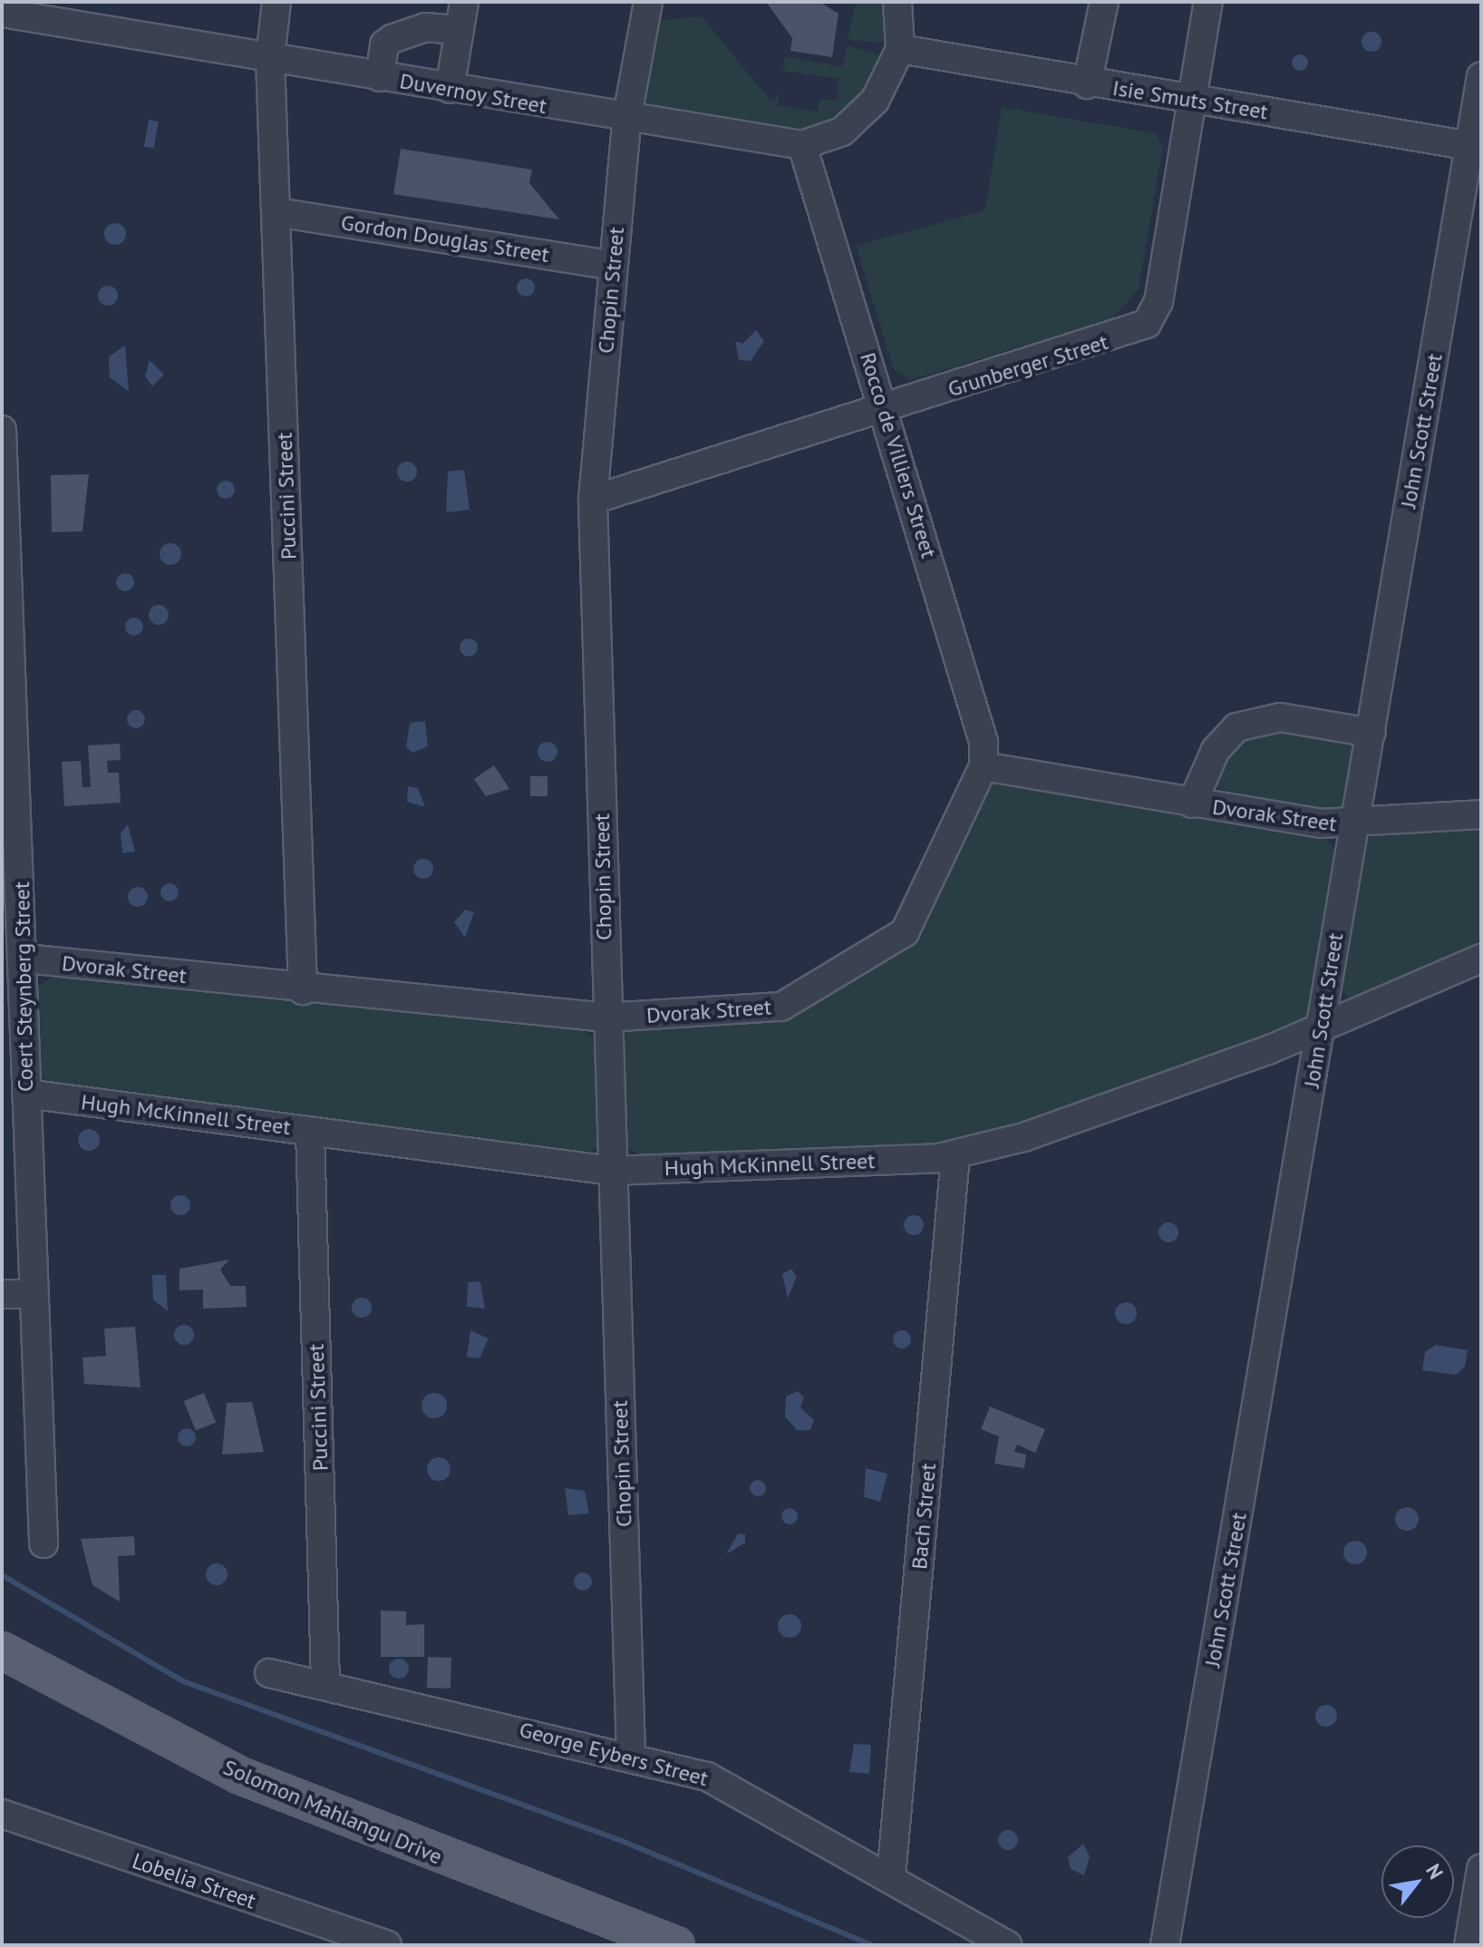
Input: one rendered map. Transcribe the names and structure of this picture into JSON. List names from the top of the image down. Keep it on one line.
{"streets":{"main road":["Solomon Mahlangu Drive"],"street":["Duvernoy Street","Isie Smuts Street","Gordon Douglas Street","Chopin Street","Grunberger Street","John Scott Street","Rocco de Villiers Street","Puccini Street","Dvorak Street","Coert Steynberg Street","Hugh McKinnell Street","Bach Street","George Eybers Street","Lobelia Street"]},"crossings":[["Duvernoy Street","Chopin Street"],["Duvernoy Street","Rocco de Villiers Street"],["Duvernoy Street","Puccini Street"],["Isie Smuts Street","Grunberger Street"],["Isie Smuts Street","John Scott Street"],["Gordon Douglas Street","Chopin Street"],["Gordon Douglas Street","Puccini Street"],["Chopin Street","Grunberger Street"],["Chopin Street","Dvorak Street"],["Chopin Street","Hugh McKinnell Street"],["Chopin Street","George Eybers Street"],["Grunberger Street","Rocco de Villiers Street"],["John Scott Street","Dvorak Street"],["John Scott Street","Hugh McKinnell Street"],["Rocco de Villiers Street","Dvorak Street"],["Puccini Street","Dvorak Street"],["Puccini Street","Hugh McKinnell Street"],["Puccini Street","George Eybers Street"],["Dvorak Street","Coert Steynberg Street"],["Coert Steynberg Street","Hugh McKinnell Street"],["Hugh McKinnell Street","Bach Street"],["Bach Street","George Eybers Street"]],"north":"top right"}
